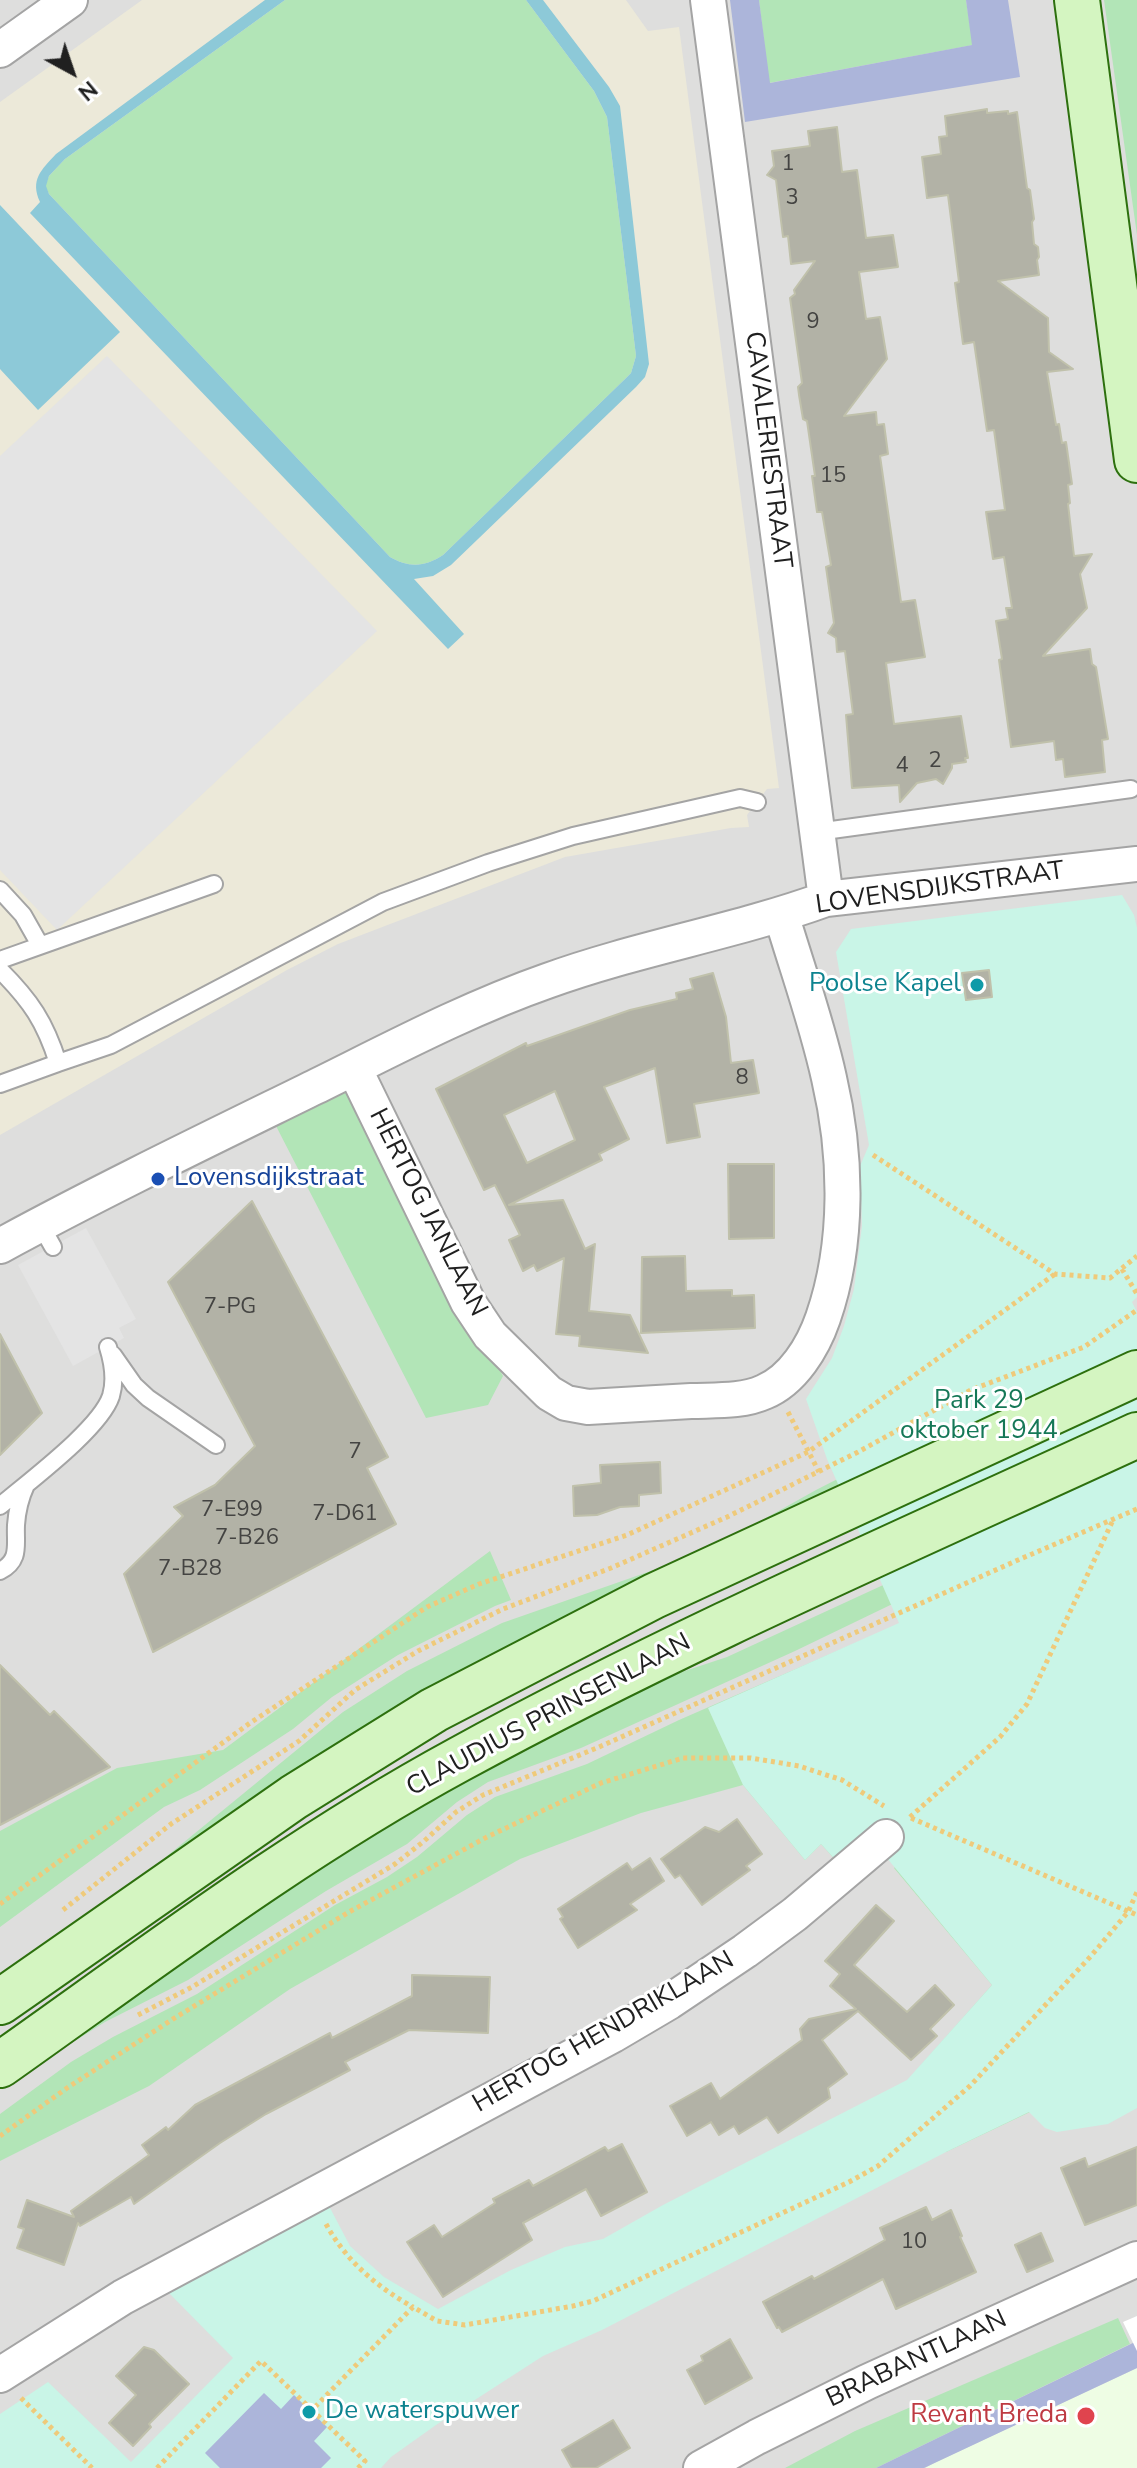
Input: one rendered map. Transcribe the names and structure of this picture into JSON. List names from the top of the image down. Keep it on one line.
{"streets":{"main road":["CLAUDIUS PRINSENLAAN"],"street":["CAVALERIESTRAAT","LOVENSDIJKSTRAAT","HERTOG JANLAAN","HERTOG HENDRIKLAAN","BRABANTLAAN"]},"crossings":[["CAVALERIESTRAAT","LOVENSDIJKSTRAAT"],["LOVENSDIJKSTRAAT","HERTOG JANLAAN"]],"parks":["Park 29 oktober 1944"],"places":["Poolse Kapel","Lovensdijkstraat","De waterspuwer","Revant Breda"],"house_numbers":["1","3","9","15","2","4","8","7-PG","7","7-E99","7-D61","7-B26","7-B28","10"],"north":"bottom right"}
